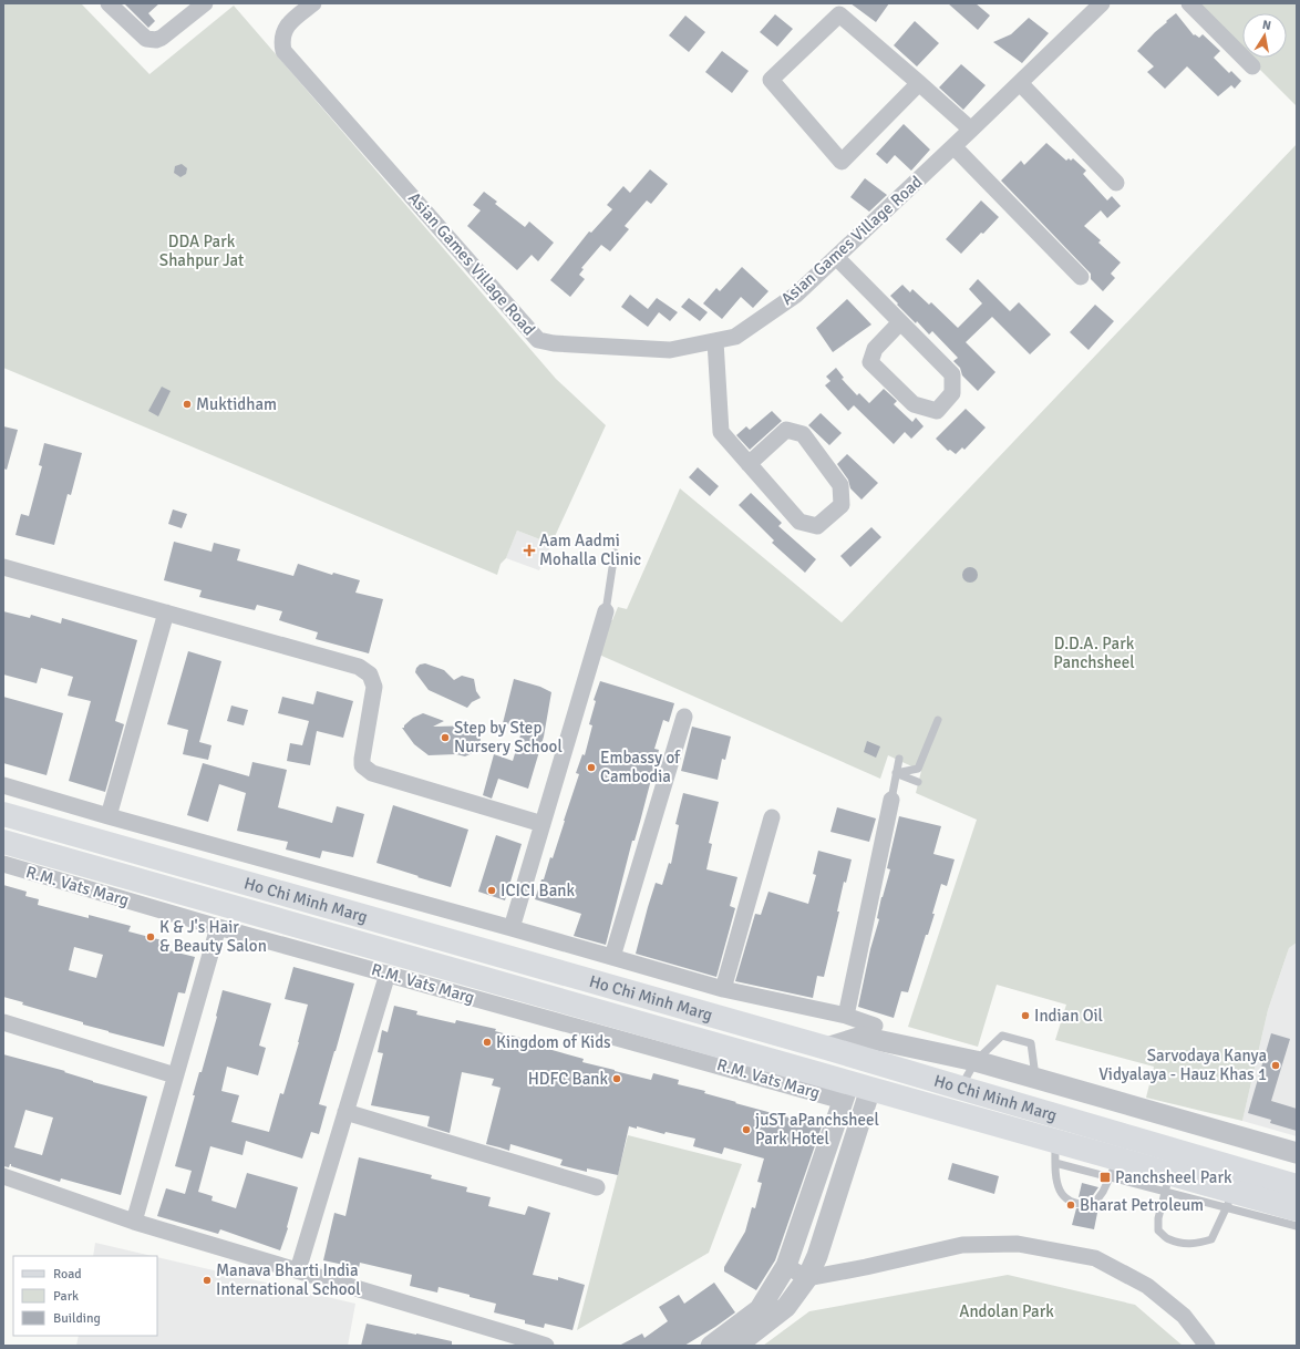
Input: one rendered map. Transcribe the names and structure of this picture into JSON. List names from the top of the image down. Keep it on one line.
{"streets":{"main road":["Ho Chi Minh Marg"],"street":["Asian Games Village Road","R.M. Vats Marg"]},"crossings":[["R.M. Vats Marg","Ho Chi Minh Marg"]],"parks":["DDA Park Shahpur Jat","D.D.A. Park Panchsheel","Andolan Park"],"places":{"other":["Muktidham","Step by Step Nursery School","Embassy of Cambodia","ICICI Bank","K & J's Hair & Beauty Salon","Indian Oil","Kingdom of Kids","Sarvodaya Kanya Vidyalaya - Hauz Khas 1","HDFC Bank","juST aPanchsheel Park Hotel","Bharat Petroleum","Manava Bharti India International School"],"health":["Aam Aadmi Mohalla Clinic"],"transit":["Panchsheel Park"]},"legend":["Road","Park","Building"],"north":"top"}
